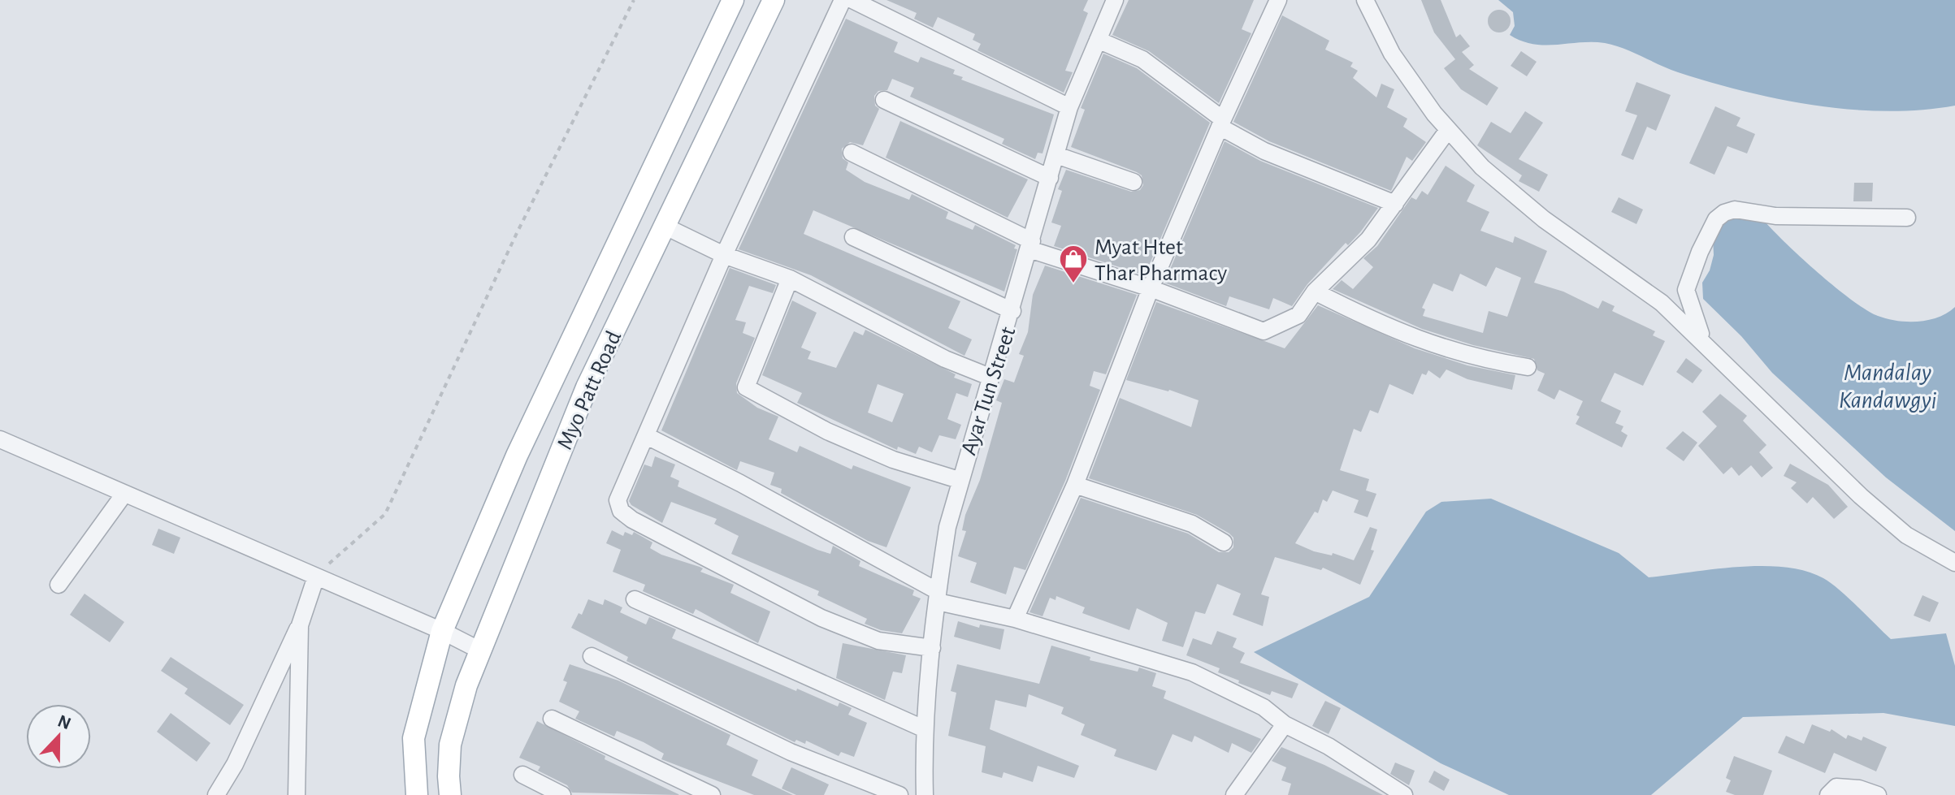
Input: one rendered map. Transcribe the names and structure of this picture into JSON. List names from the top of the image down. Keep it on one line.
{"streets":{"main road":["Myo Patt Road"],"street":["Ayar Tun Street"]},"water":["Mandalay Kandawgyi"],"places":{"shop":["Myat Htet Thar Pharmacy"]},"north":"top"}
